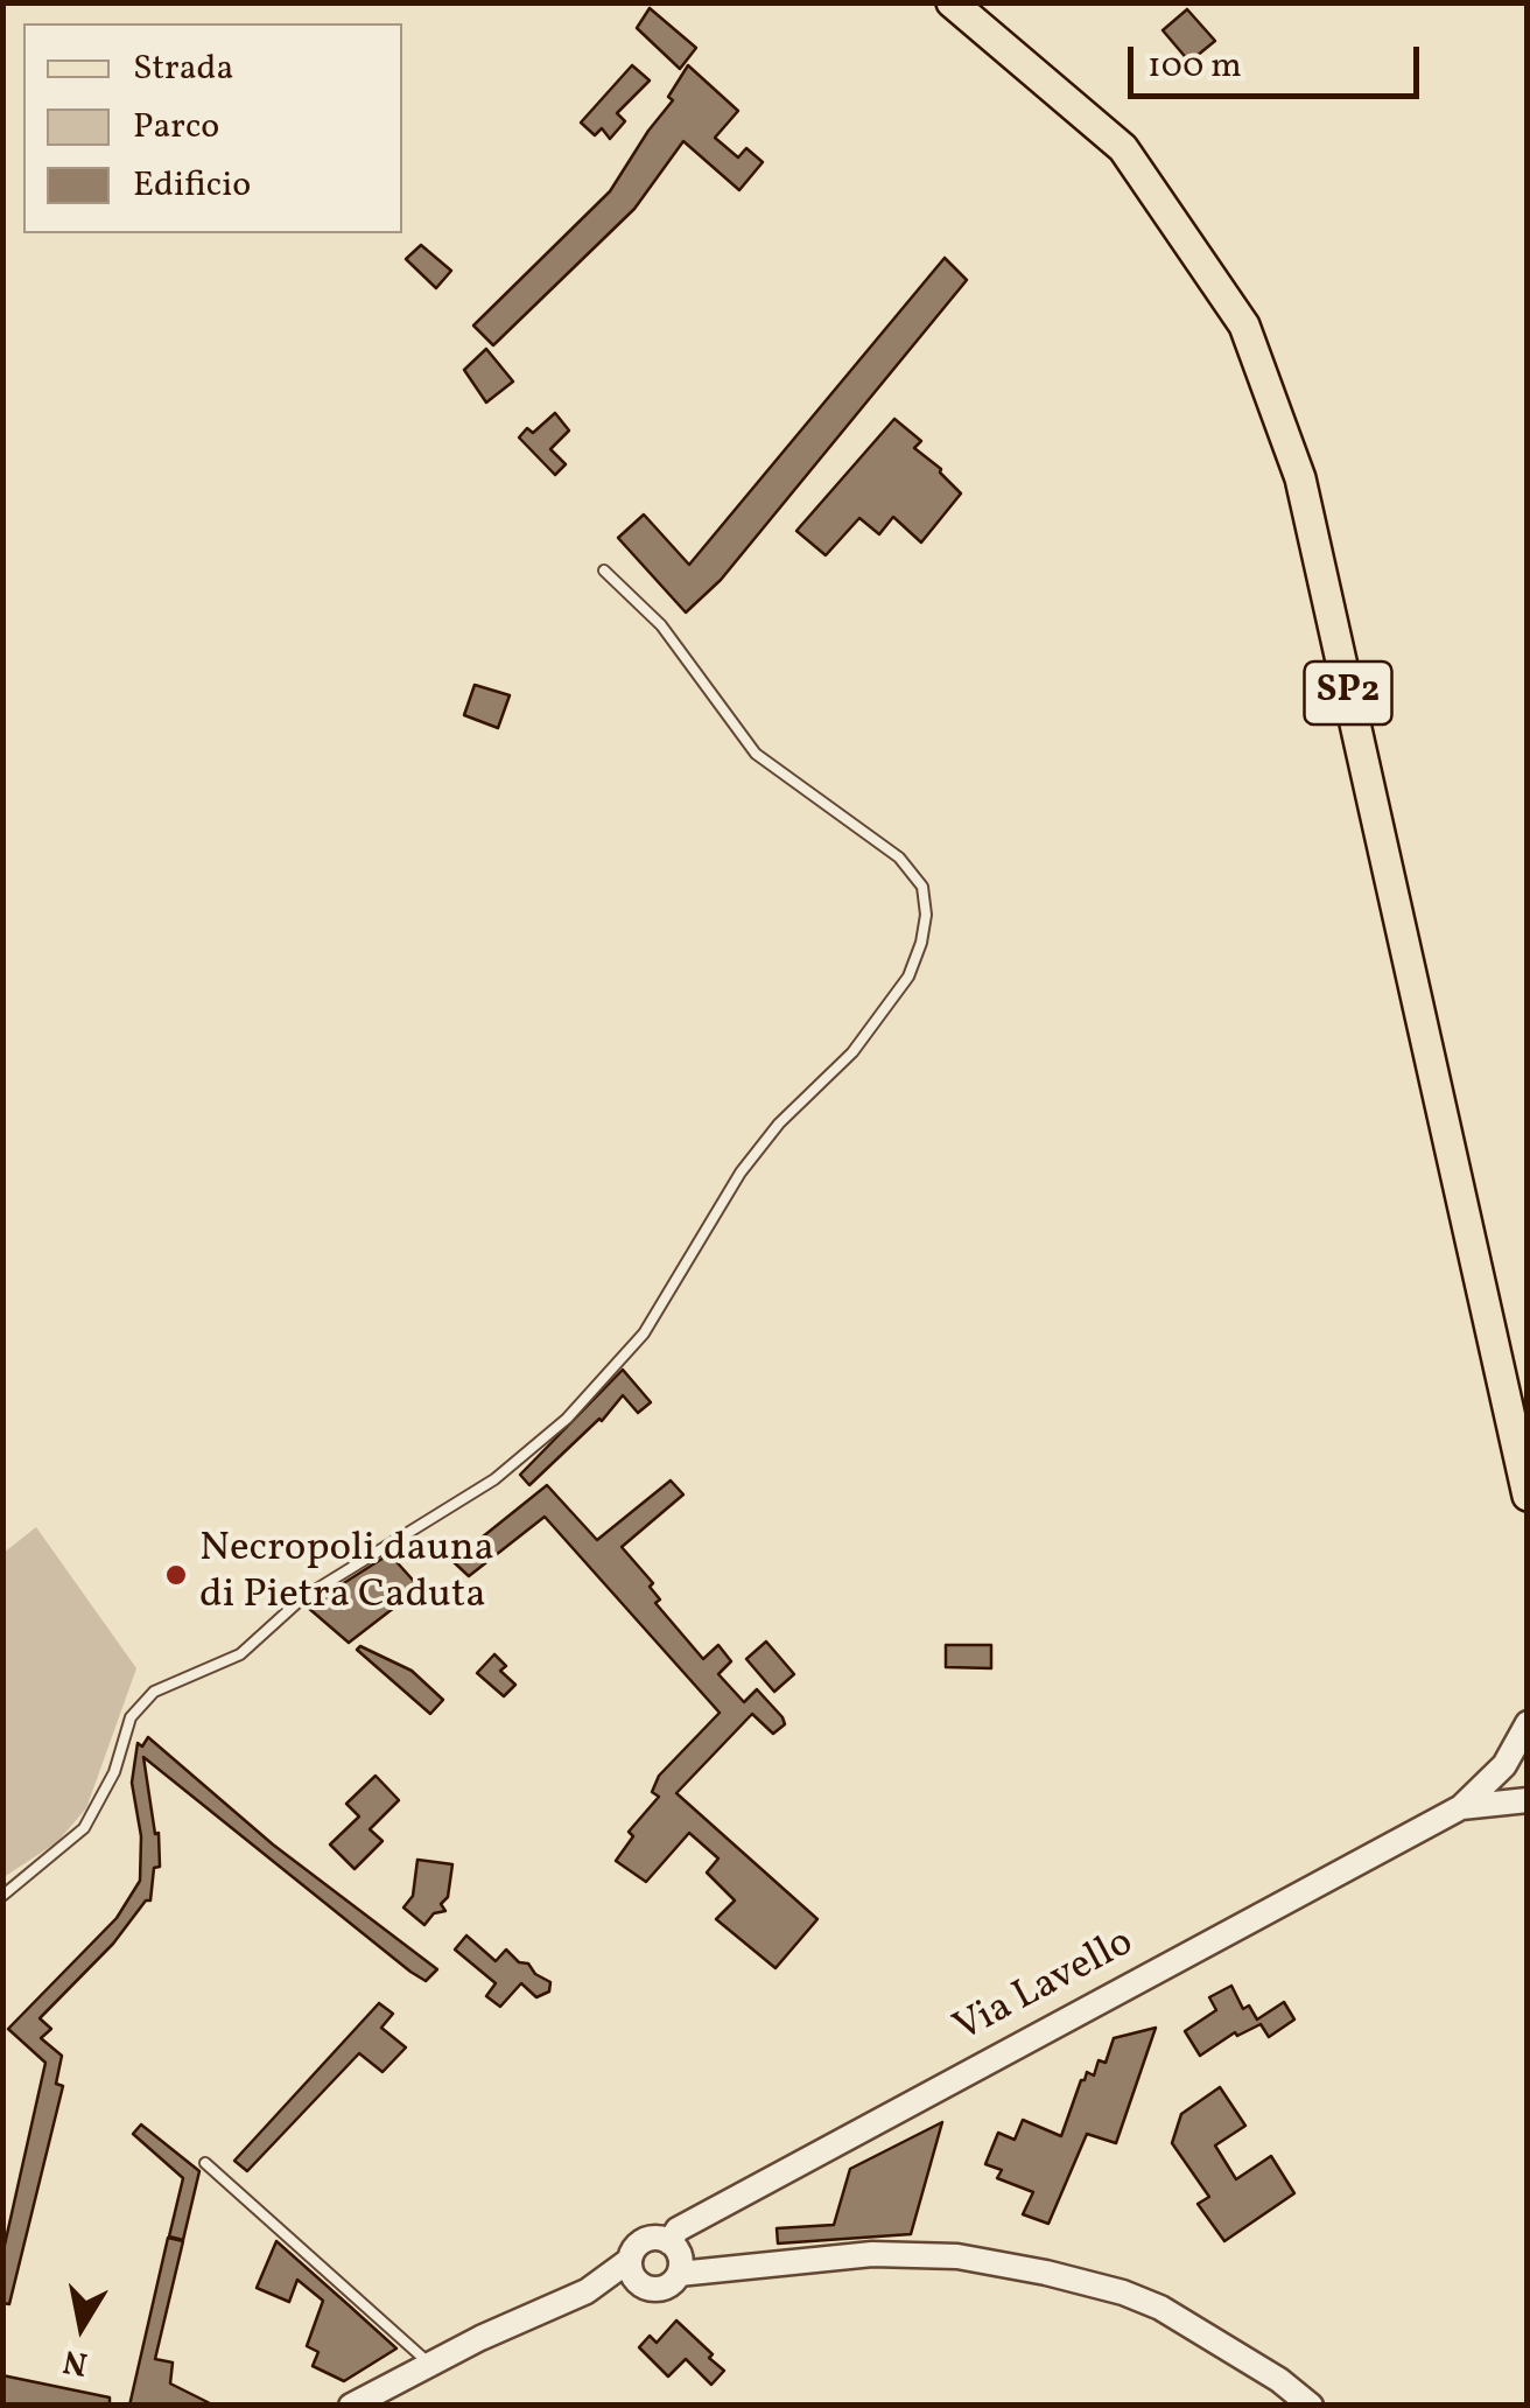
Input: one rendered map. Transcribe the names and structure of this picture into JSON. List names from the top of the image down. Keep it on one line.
{"streets":{"main road":["SP2"],"street":["Via Lavello"]},"places":["Necropoli dauna di Pietra Caduta"],"legend":["Strada","Parco","Edificio"],"scale_bar":"100 m","north":"bottom"}
